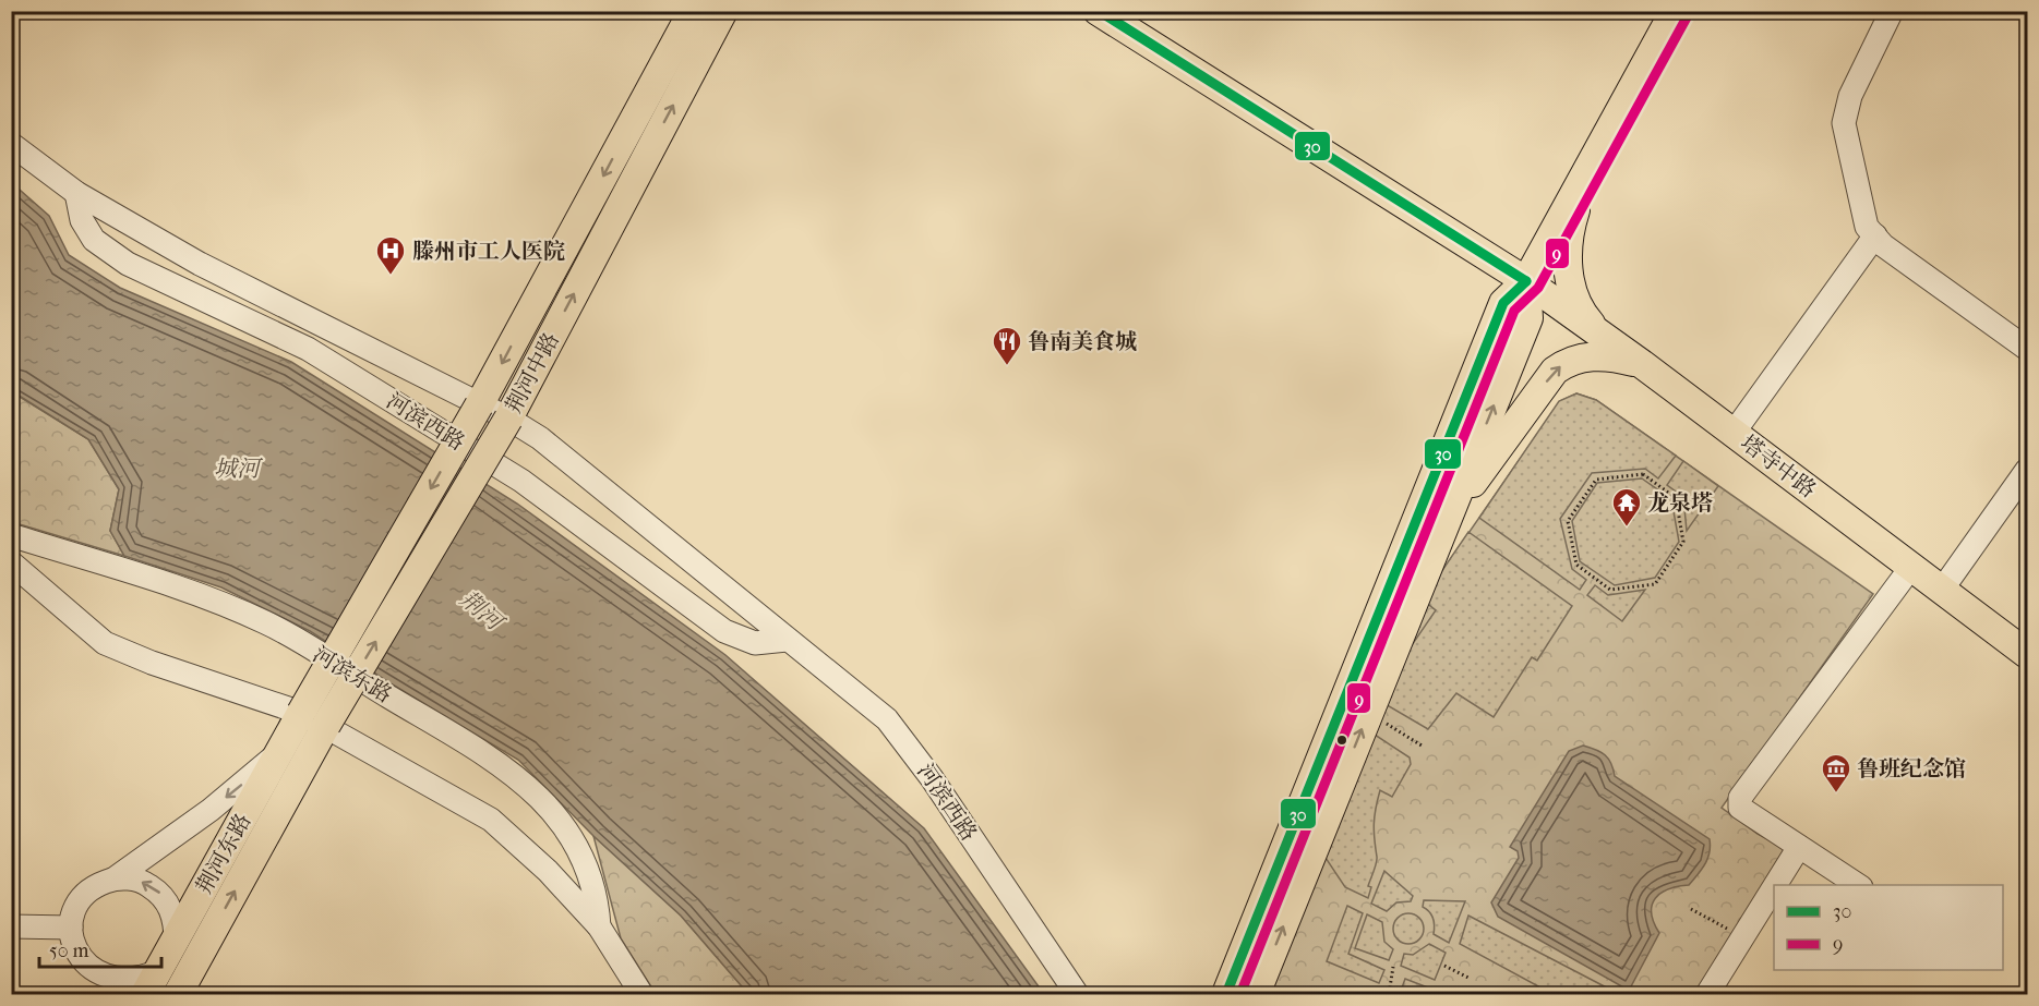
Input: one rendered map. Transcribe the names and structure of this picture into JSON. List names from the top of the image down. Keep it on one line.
{"streets":{"main road":["荆河中路","塔寺中路","荆河东路"],"street":["河滨西路","河滨东路"]},"crossings":[["荆河中路","河滨西路"],["荆河中路","河滨东路"],["荆河中路","荆河东路"],["河滨东路","荆河东路"]],"water":["城河","荆河"],"places":{"hospital":["滕州市工人医院"],"restaurant":["鲁南美食城"],"temple":["龙泉塔"],"museum":["鲁班纪念馆"]},"lines":["transit line 30","transit line 9"],"legend":["30","9"],"scale_bar":"50 m"}
